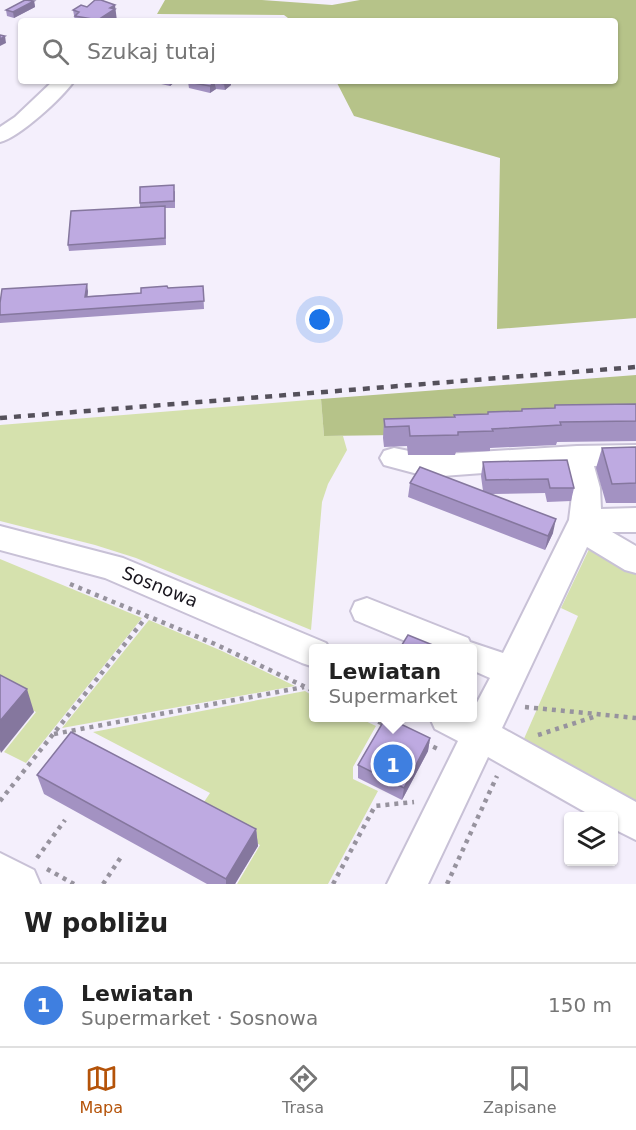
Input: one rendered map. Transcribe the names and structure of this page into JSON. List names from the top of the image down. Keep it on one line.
{"streets":{"street":["Sosnowa"]},"page":{"search":"Szukaj tutaj","popup":["Lewiatan","Supermarket"],"pins":"1","heading":"W pobliżu","list":[{"mark":"1","name":"Lewiatan","note":"Supermarket · Sosnowa","value":"150 m"}],"nav":["Mapa","Trasa","Zapisane"]}}
